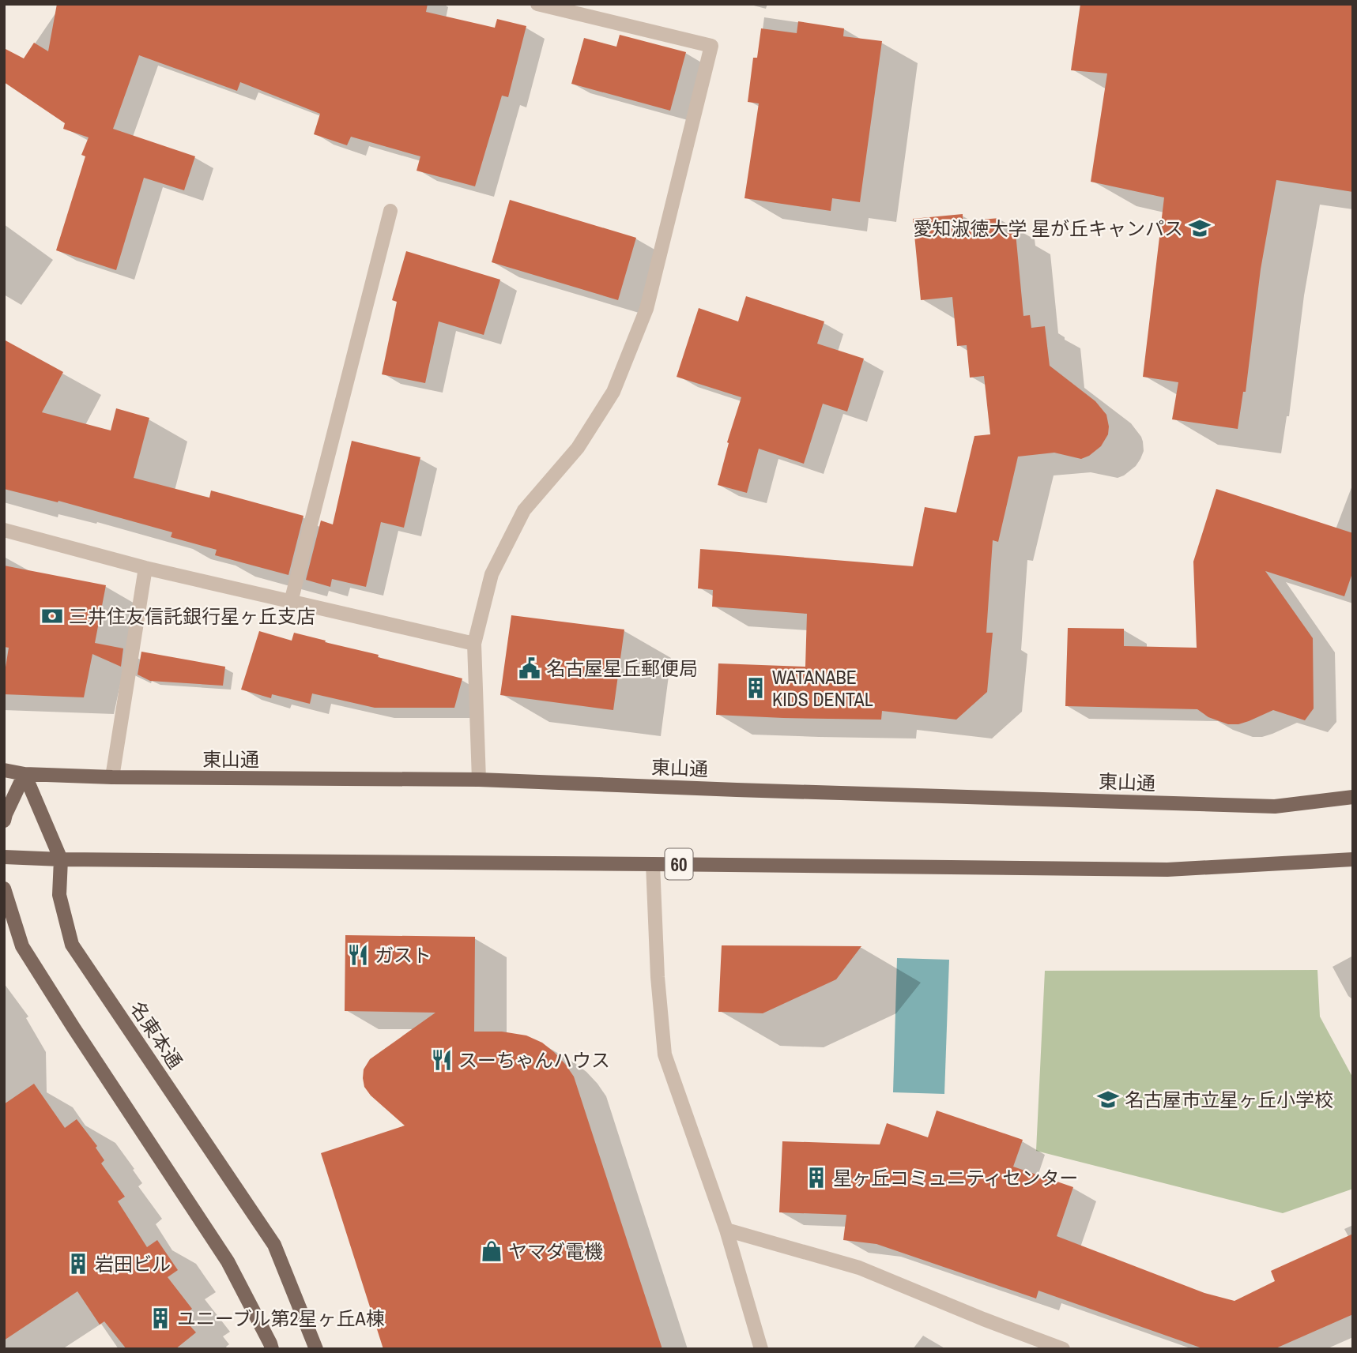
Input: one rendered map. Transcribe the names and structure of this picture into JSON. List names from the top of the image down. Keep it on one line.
{"streets":{"main road":["東山通","60","名東本通"]},"crossings":[["東山通","名東本通"],["60","名東本通"]],"places":{"school or university":["愛知淑徳大学 星が丘キャンパス","名古屋市立星ヶ丘小学校"],"bank":["三井住友信託銀行星ヶ丘支店"],"public building":["名古屋星丘郵便局"],"building":["WATANABE KIDS DENTAL","星ヶ丘コミュニティセンター","岩田ビル","ユニーブル第2星ヶ丘A棟"],"restaurant":["ガスト","スーちゃんハウス"],"shop":["ヤマダ電機"]}}
